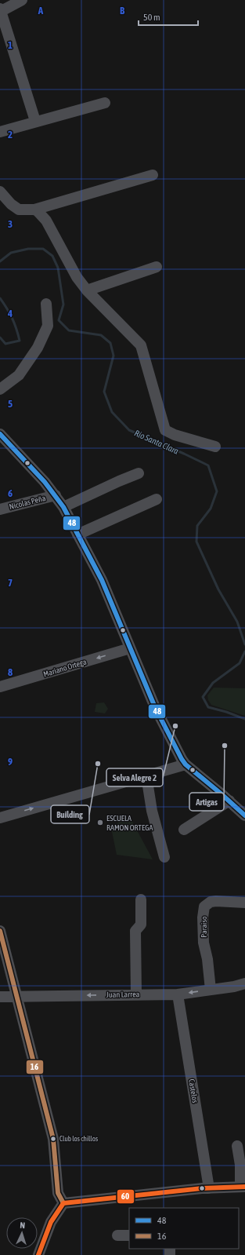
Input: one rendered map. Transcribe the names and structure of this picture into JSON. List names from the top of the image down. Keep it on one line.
{"streets":{"street":["Nicolas Peña","Mariano Ortega","Paraiso","Juan Larrea","Castelos"]},"crossings":[["Paraiso","Juan Larrea"],["Juan Larrea","Castelos"]],"one_way":["Mariano Ortega","Juan Larrea"],"water":["Río Santa Clara"],"places":["Selva Alegre 2","Artigas","Building","ESCUELA RAMON ORTEGA","Club los chillos"],"lines":["transit line 48","transit line 16","transit line 60"],"legend":["48","16"],"scale_bar":"50 m","north":"top","grid":{"columns":["A","B"],"rows":["1","2","3","4","5","6","7","8","9"]}}
